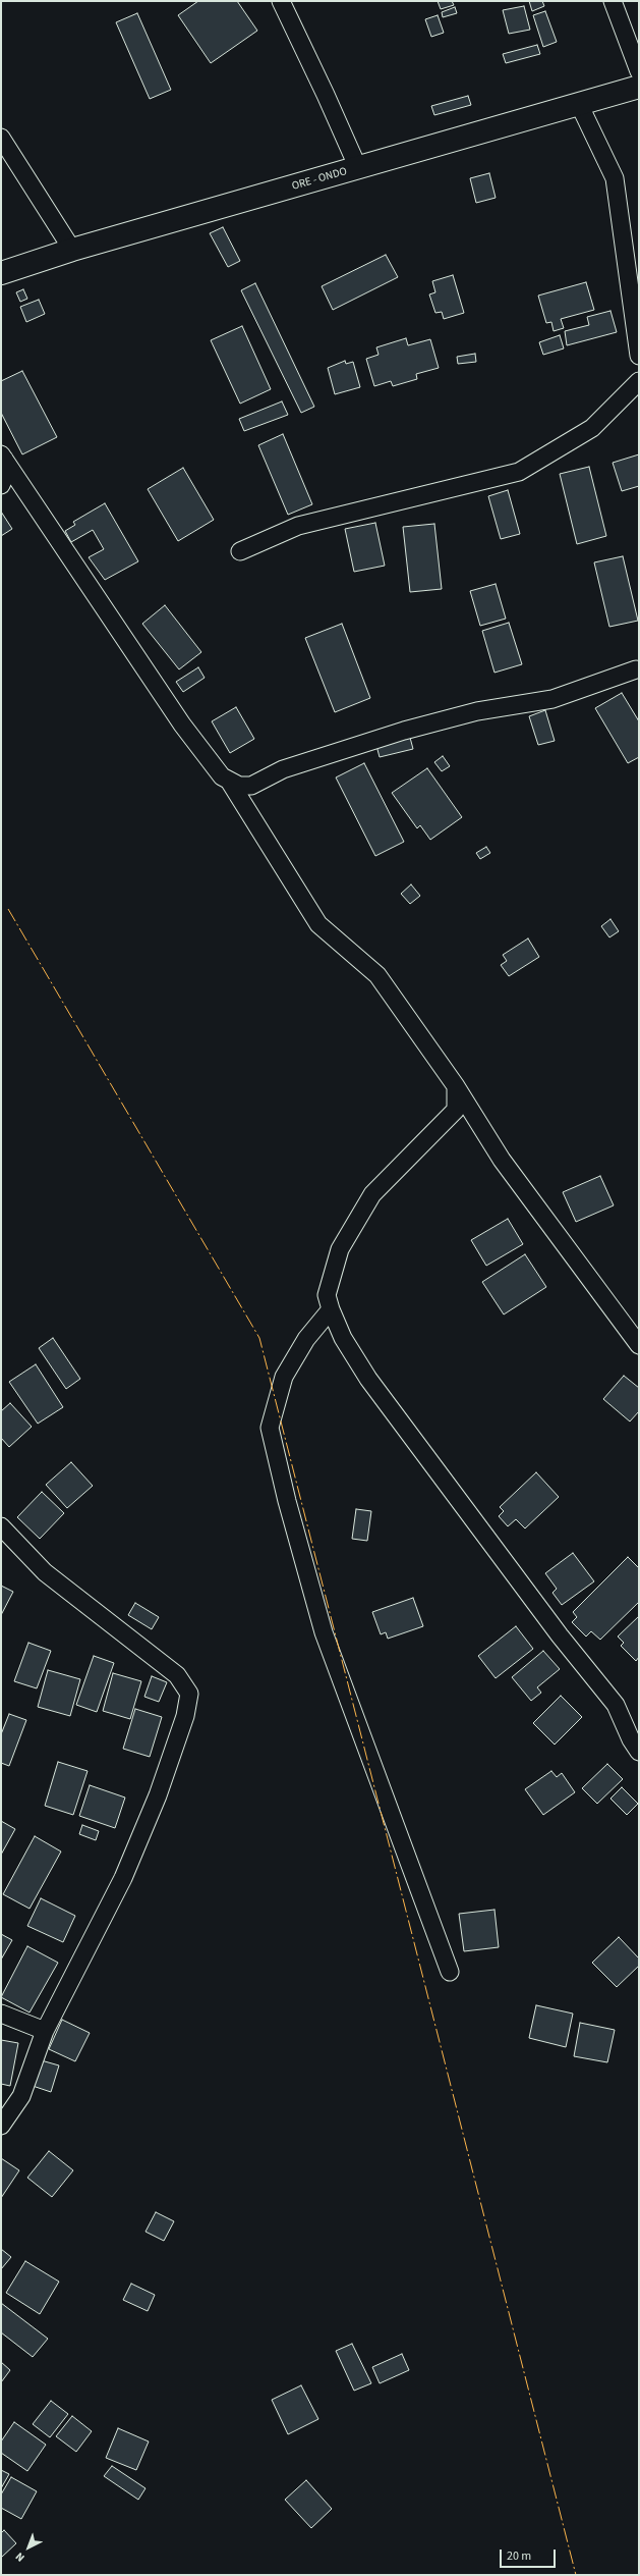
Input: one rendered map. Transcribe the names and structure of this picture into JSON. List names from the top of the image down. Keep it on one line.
{"streets":{"main road":["ORE - ONDO"]},"scale_bar":"20 m","north":"bottom left"}
